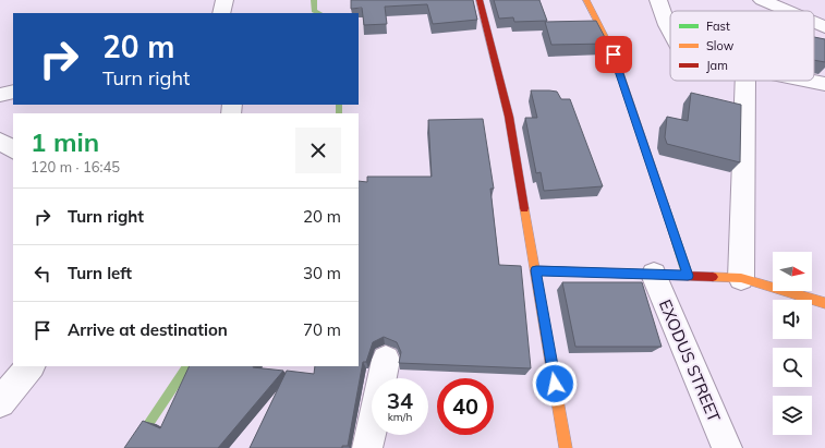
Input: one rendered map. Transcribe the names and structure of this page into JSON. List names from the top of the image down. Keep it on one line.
{"streets":{"street":["EXODUS STREET"]},"legend":["Fast","Slow","Jam"],"north":"right","page":{"turn":["20 m","Turn right"],"heading":["1 min","120 m · 16:45"],"list":[{"name":"Turn right","value":"20 m"},{"name":"Turn left","value":"30 m"},{"name":"Arrive at destination","value":"70 m"}],"speed":"34 km/h","limit":"40"}}
